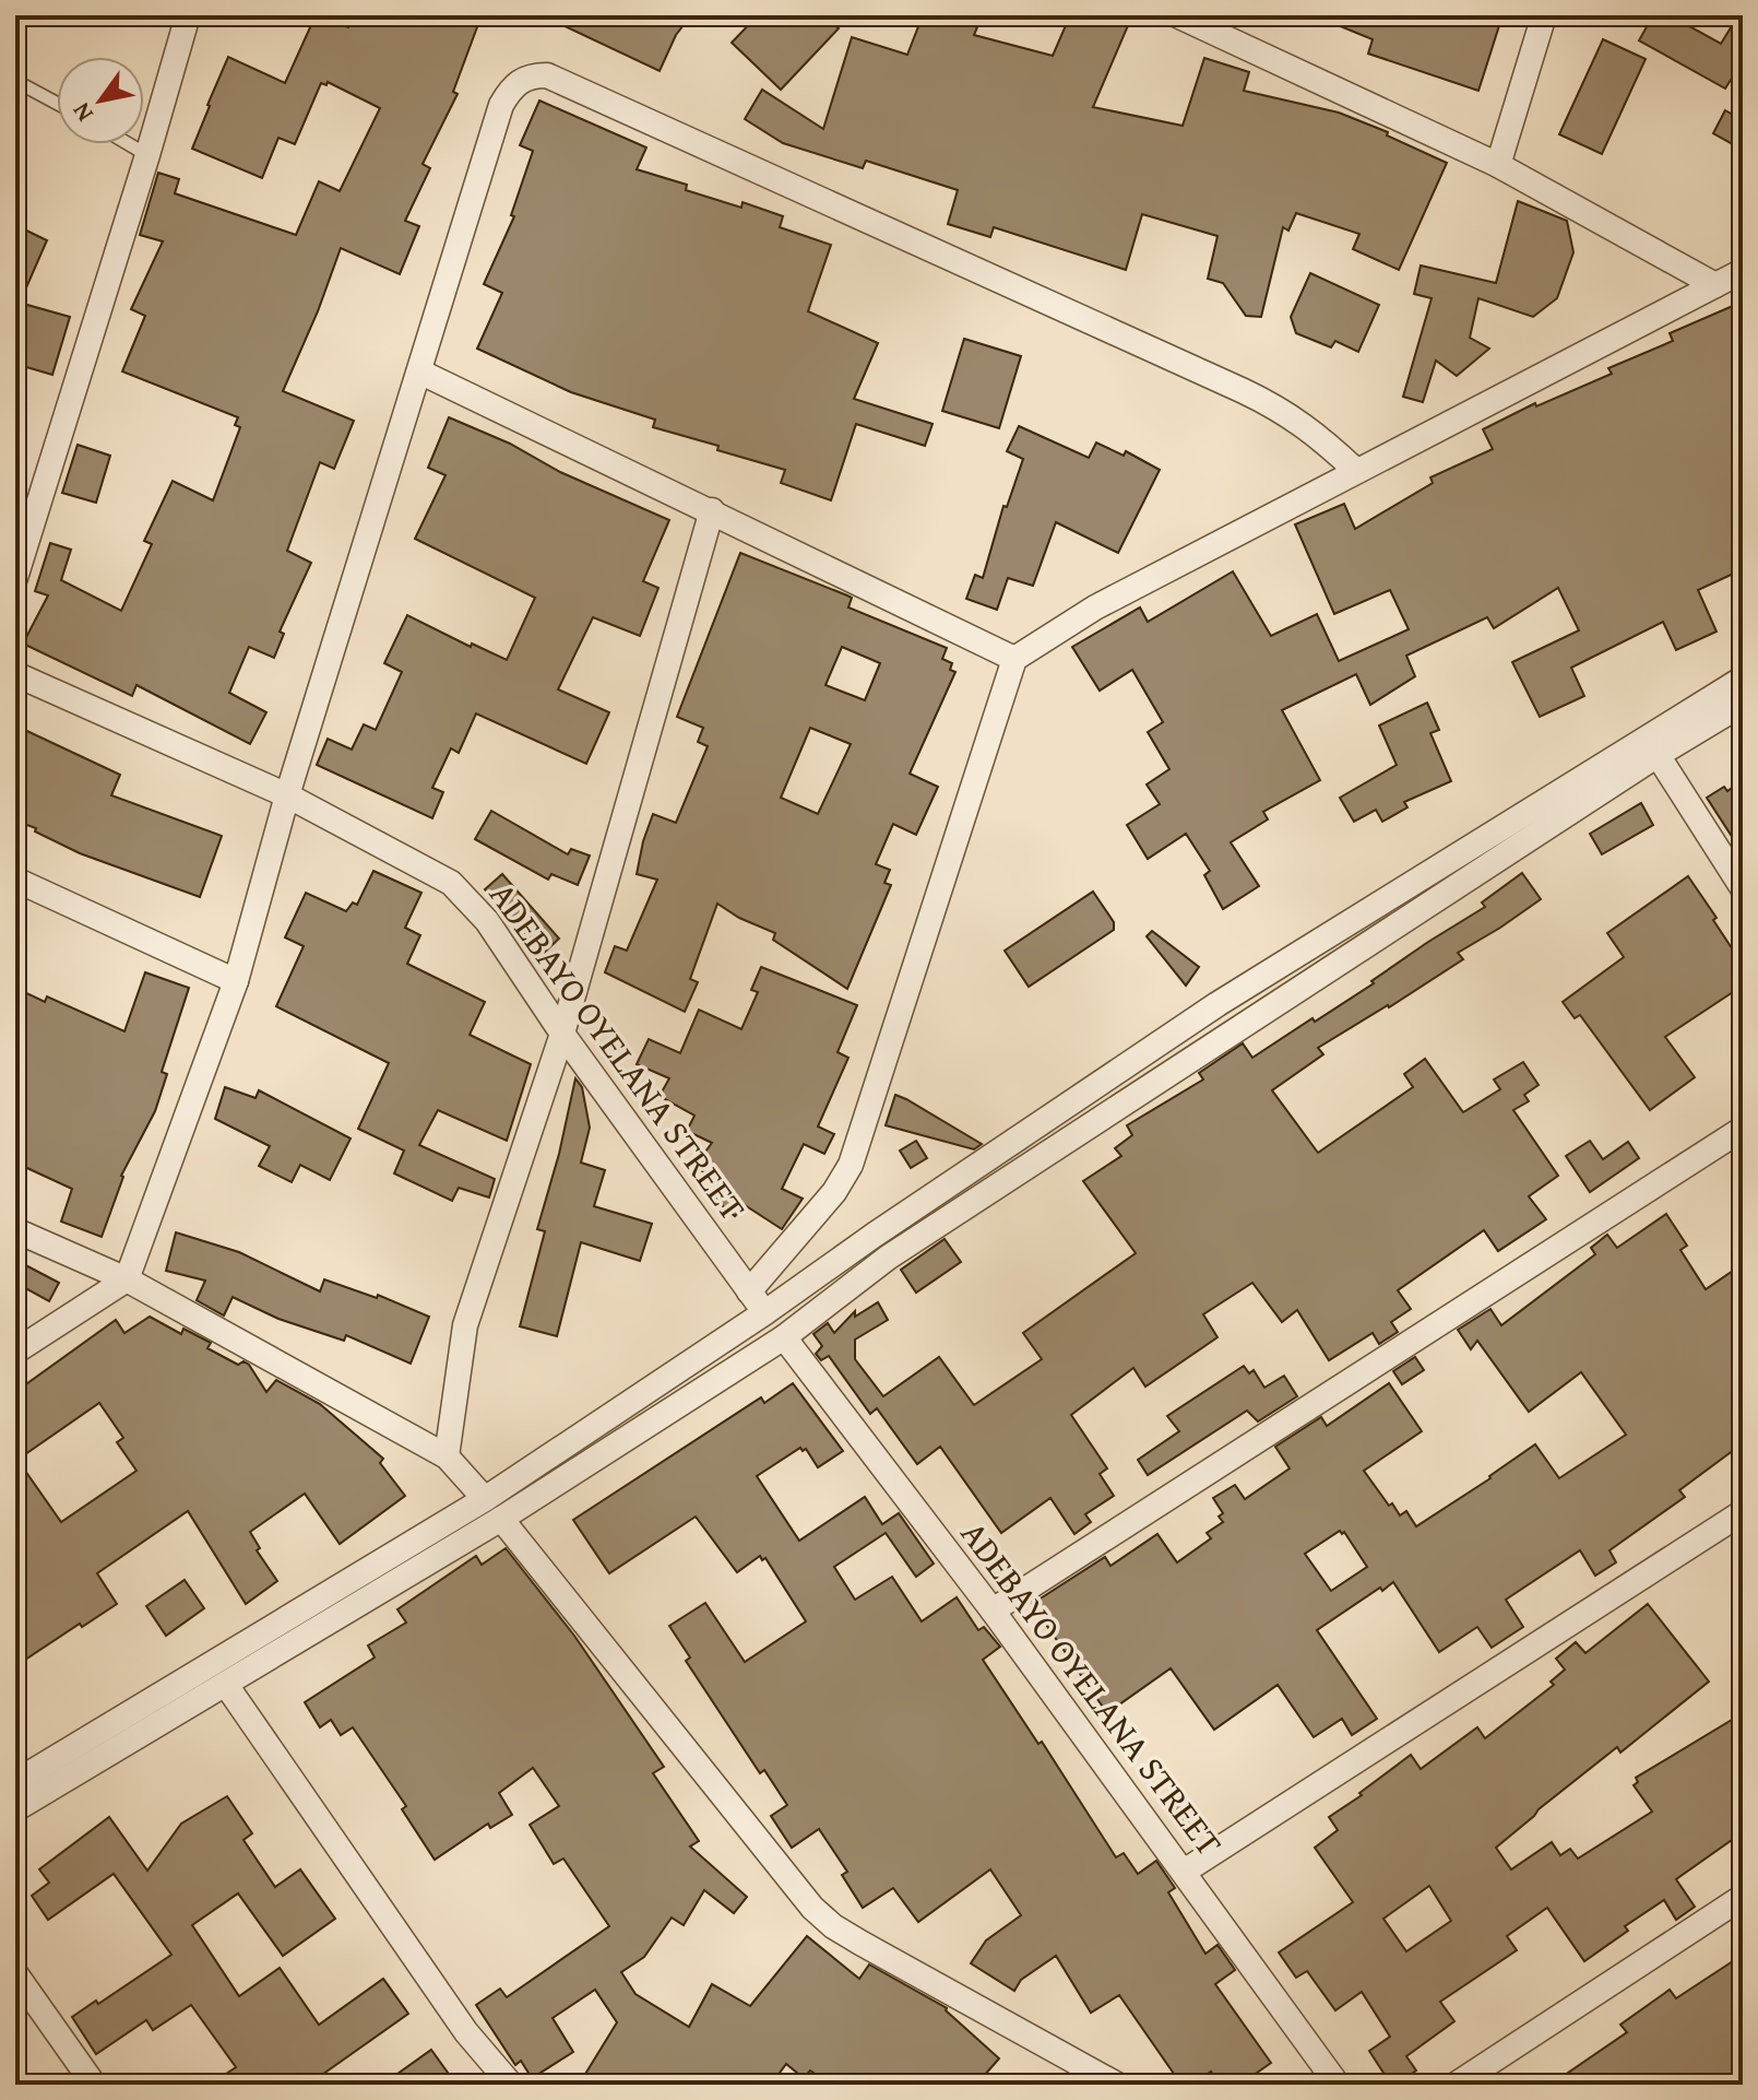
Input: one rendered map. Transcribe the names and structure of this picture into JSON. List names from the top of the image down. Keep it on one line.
{"streets":{"street":["ADEBAYO OYELANA STREET"]},"north":"bottom left"}
